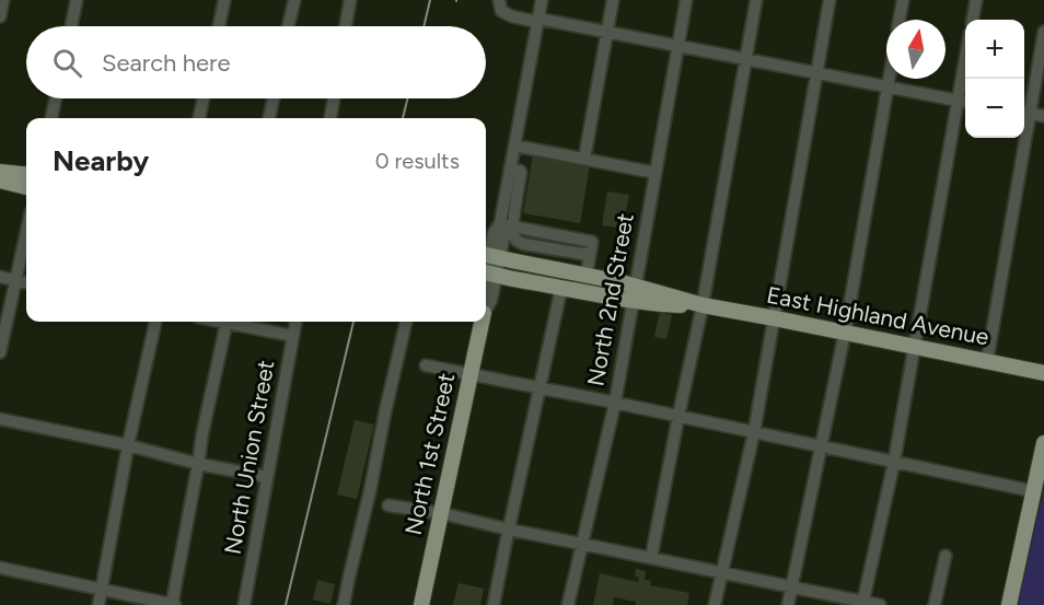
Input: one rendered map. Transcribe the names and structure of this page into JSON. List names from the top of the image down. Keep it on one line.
{"streets":{"main road":["East Highland Avenue","North 1st Street"],"street":["North 2nd Street","North Union Street"]},"crossings":[["North 2nd Street","East Highland Avenue"],["East Highland Avenue","North 1st Street"]],"north":"top","page":{"map_buttons":["+","−"],"search":"Search here","heading":["Nearby","0 results"]}}
